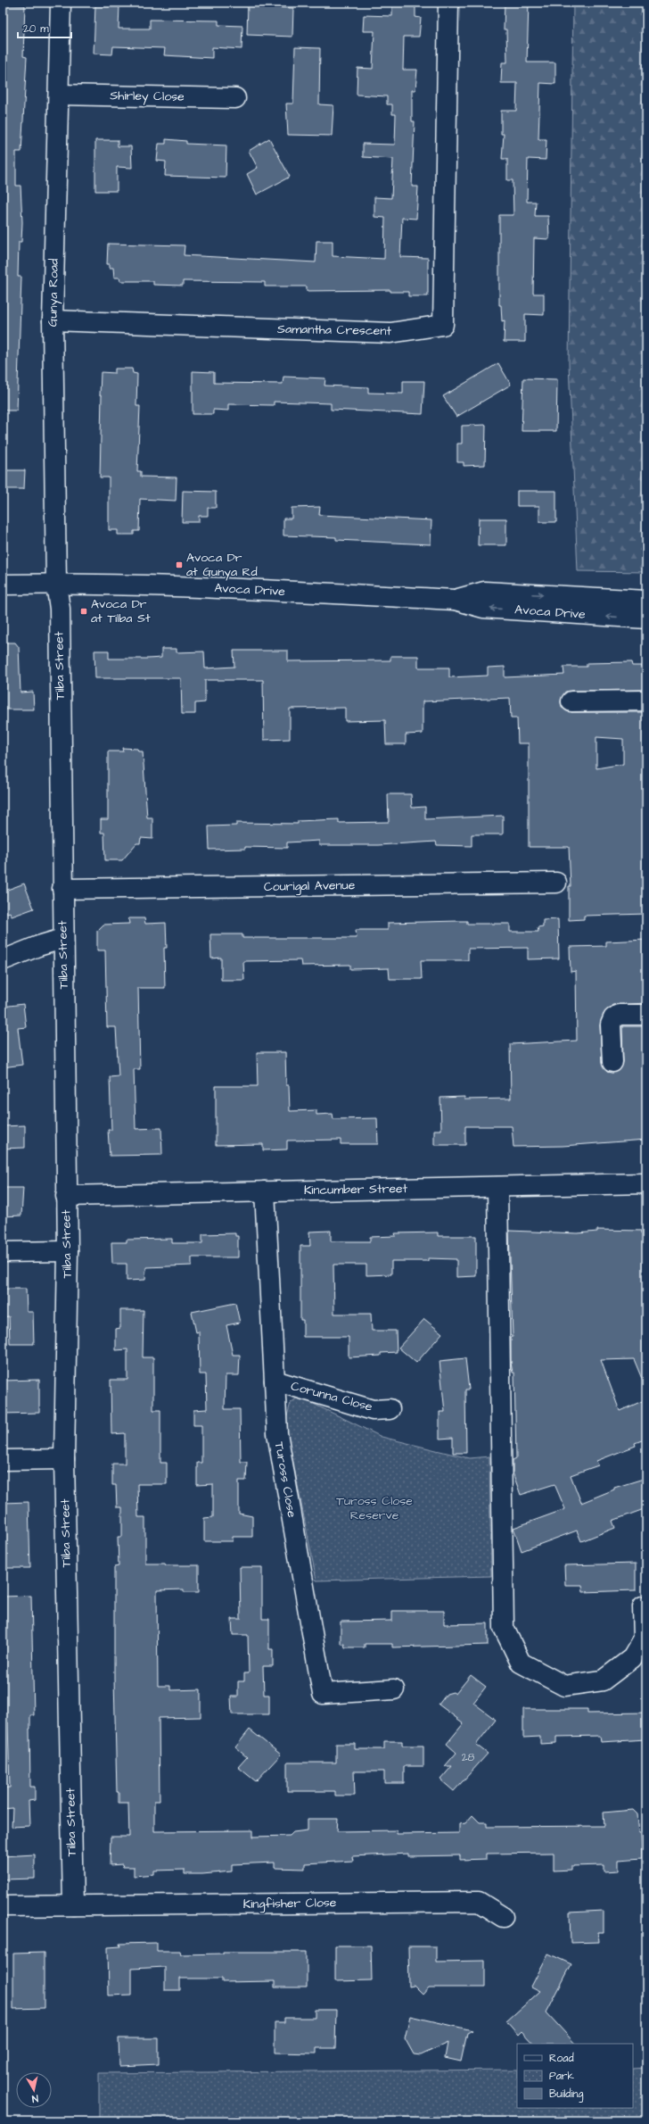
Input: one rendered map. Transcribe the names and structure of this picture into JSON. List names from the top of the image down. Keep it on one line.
{"streets":{"street":["Shirley Close","Gunya Road","Samantha Crescent","Avoca Drive","Tilba Street","Courigal Avenue","Kincumber Street","Corunna Close","Tuross Close","Kingfisher Close"]},"crossings":[["Shirley Close","Gunya Road"],["Gunya Road","Samantha Crescent"],["Gunya Road","Avoca Drive"],["Gunya Road","Tilba Street"],["Avoca Drive","Tilba Street"],["Tilba Street","Courigal Avenue"],["Tilba Street","Kincumber Street"],["Tilba Street","Kingfisher Close"],["Kincumber Street","Tuross Close"],["Corunna Close","Tuross Close"]],"parks":["Tuross Close Reserve"],"places":{"transit":["Avoca Dr at Gunya Rd","Avoca Dr at Tilba St"]},"house_numbers":["28"],"legend":["Road","Park","Building"],"scale_bar":"20 m","north":"bottom"}
